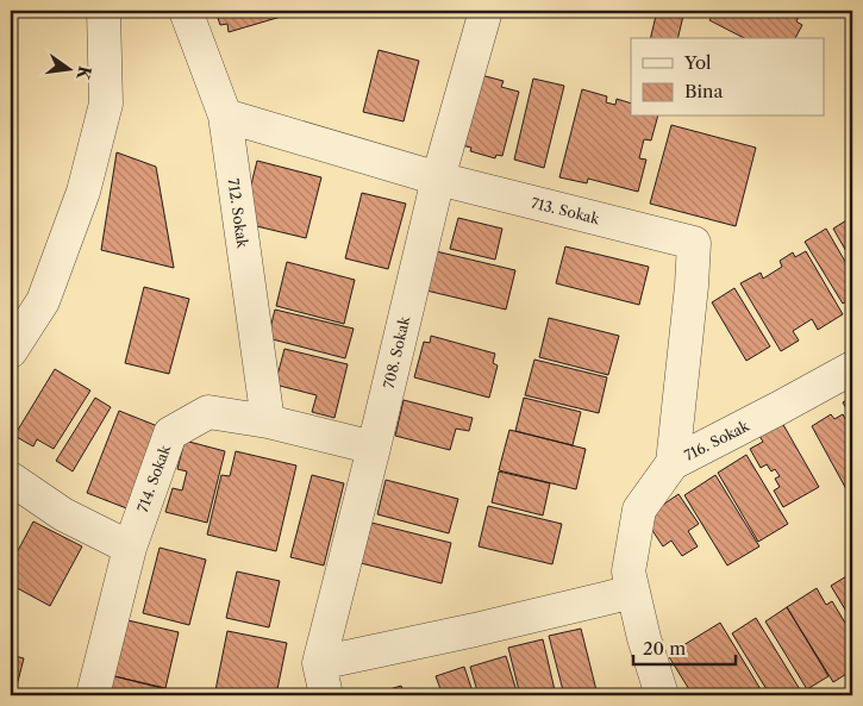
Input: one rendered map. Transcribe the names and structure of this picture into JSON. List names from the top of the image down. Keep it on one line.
{"streets":{"street":["713. Sokak","712. Sokak","708. Sokak","716. Sokak","714. Sokak"]},"crossings":[["713. Sokak","712. Sokak"],["713. Sokak","708. Sokak"],["713. Sokak","716. Sokak"],["712. Sokak","714. Sokak"],["708. Sokak","714. Sokak"]],"legend":["Yol","Bina"],"scale_bar":"20 m","north":"right"}
